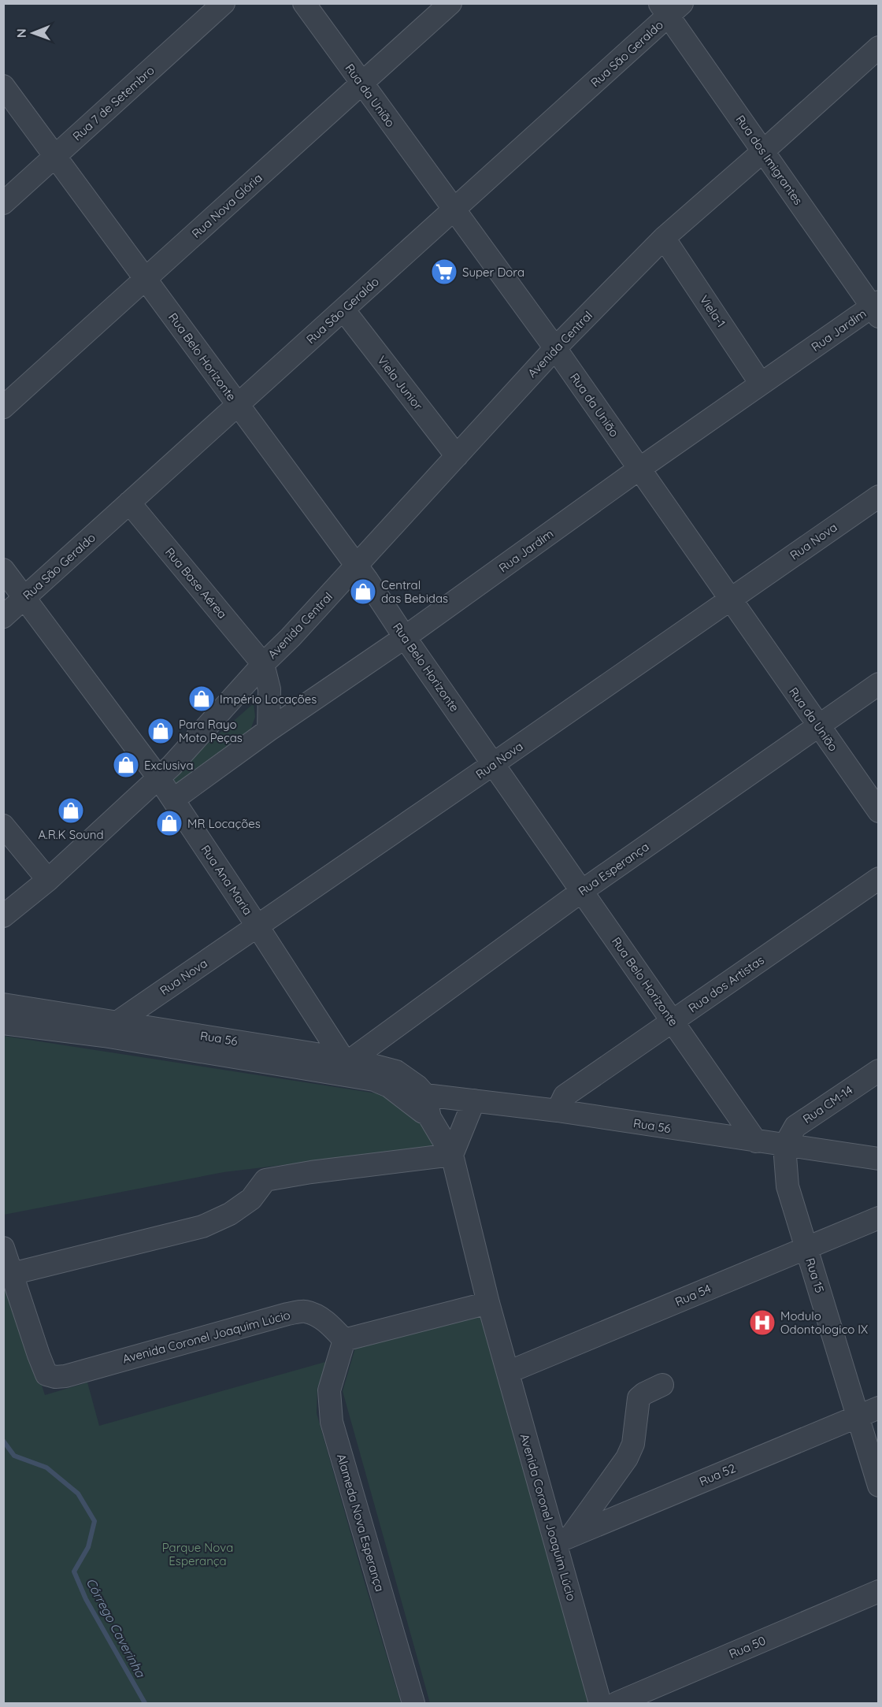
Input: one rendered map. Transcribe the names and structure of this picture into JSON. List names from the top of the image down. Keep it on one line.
{"streets":{"street":["Rua São Geraldo","Rua da União","Rua 7 de Setembro","Rua dos Imigrantes","Rua Nova Glória","Viela-1","Rua Jardim","Avenida Central","Rua Belo Horizonte","Viela Junior","Rua Nova","Rua Base Aérea","Rua Esperança","Rua Ana Maria","Rua dos Artistas","Rua 56","Rua CM-14","Rua 15","Rua 54","Avenida Coronel Joaquim Lúcio","Rua 52","Alameda Nova Esperança","Rua 50"]},"crossings":[["Rua São Geraldo","Rua da União"],["Rua São Geraldo","Rua dos Imigrantes"],["Rua São Geraldo","Rua Belo Horizonte"],["Rua São Geraldo","Viela Junior"],["Rua São Geraldo","Rua Base Aérea"],["Rua São Geraldo","Rua Ana Maria"],["Rua da União","Rua Nova Glória"],["Rua da União","Rua Jardim"],["Rua da União","Avenida Central"],["Rua da União","Rua Nova"],["Rua da União","Rua Esperança"],["Rua 7 de Setembro","Rua Belo Horizonte"],["Rua dos Imigrantes","Rua Jardim"],["Rua dos Imigrantes","Avenida Central"],["Rua Nova Glória","Rua Belo Horizonte"],["Viela-1","Rua Jardim"],["Viela-1","Avenida Central"],["Rua Jardim","Avenida Central"],["Rua Jardim","Rua Belo Horizonte"],["Rua Jardim","Rua Ana Maria"],["Avenida Central","Rua Belo Horizonte"],["Avenida Central","Viela Junior"],["Avenida Central","Rua Base Aérea"],["Avenida Central","Rua Ana Maria"],["Rua Belo Horizonte","Rua Nova"],["Rua Belo Horizonte","Rua Esperança"],["Rua Belo Horizonte","Rua dos Artistas"],["Rua Belo Horizonte","Rua 56"],["Rua Nova","Rua Ana Maria"],["Rua Nova","Rua 56"],["Rua Esperança","Rua Ana Maria"],["Rua Esperança","Rua 56"],["Rua Ana Maria","Rua 56"],["Rua dos Artistas","Rua 56"],["Rua 56","Rua CM-14"],["Rua 56","Rua 15"],["Rua 56","Avenida Coronel Joaquim Lúcio"],["Rua CM-14","Rua 15"],["Rua 15","Rua 54"],["Rua 15","Rua 52"],["Rua 54","Avenida Coronel Joaquim Lúcio"],["Avenida Coronel Joaquim Lúcio","Rua 52"],["Avenida Coronel Joaquim Lúcio","Alameda Nova Esperança"]],"water":["Córrego Caverinha"],"parks":["Parque Nova Esperança"],"places":{"supermarket":["Super Dora"],"shop":["Central das Bebidas","Império Locações","Para Rayo Moto Peças","Exclusiva","A.R.K Sound","MR Locações"],"hospital":["Modulo Odontologico IX"]},"north":"left"}
